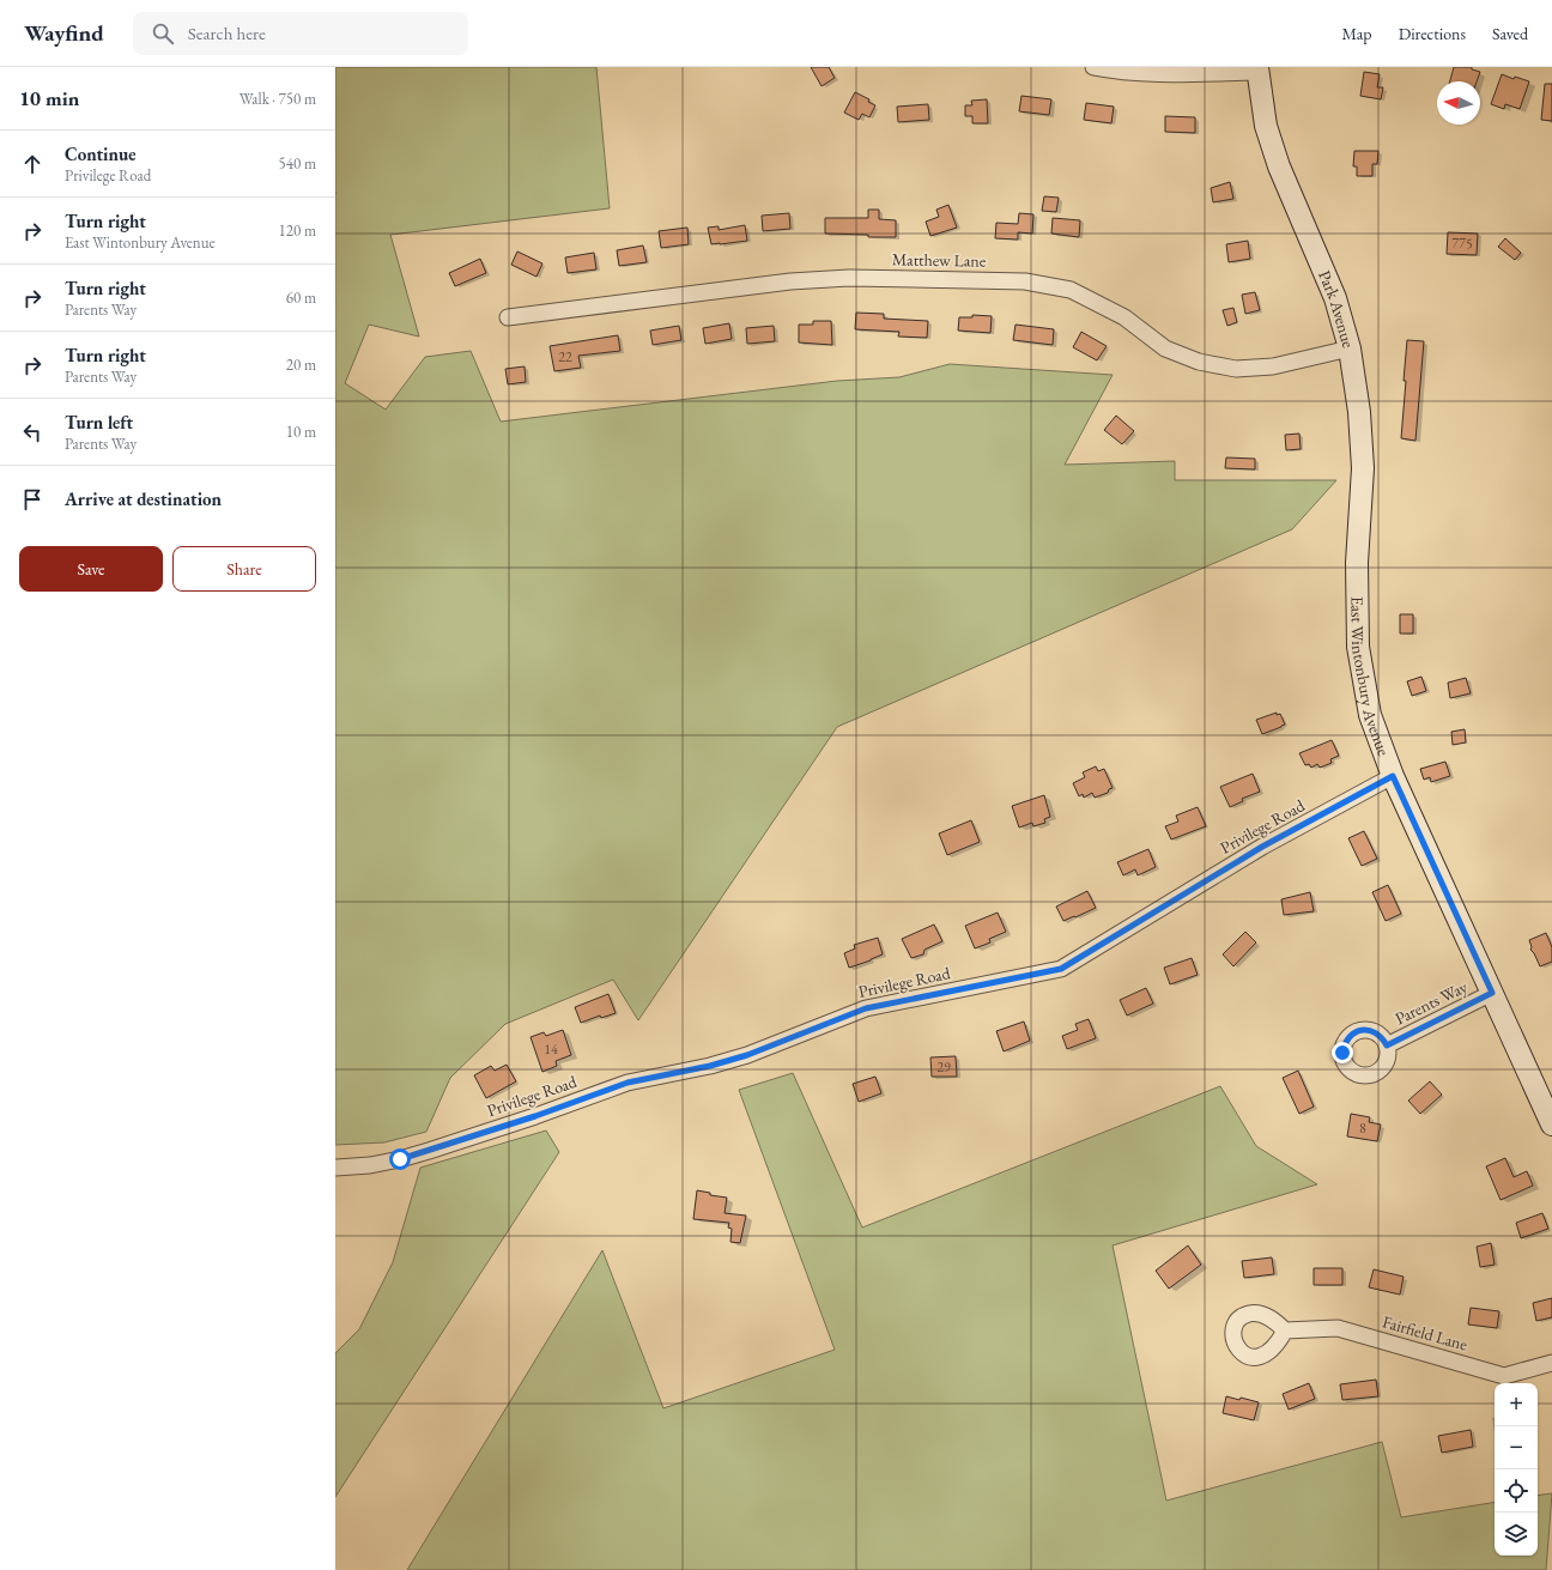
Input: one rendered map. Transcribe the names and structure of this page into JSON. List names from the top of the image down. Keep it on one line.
{"streets":{"main road":["Park Avenue","East Wintonbury Avenue"],"street":["Matthew Lane","Privilege Road","Parents Way","Fairfield Lane"]},"crossings":[["Matthew Lane","Park Avenue"],["Park Avenue","East Wintonbury Avenue"],["East Wintonbury Avenue","Privilege Road"],["East Wintonbury Avenue","Parents Way"]],"house_numbers":["775","22","14","29","8"],"north":"left","page":{"header":"Wayfind","search":"Search here","nav":["Map","Directions","Saved"],"heading":["10 min","Walk · 750 m"],"list":[["Continue","Privilege Road","540 m"],["Turn right","East Wintonbury Avenue","120 m"],["Turn right","Parents Way","60 m"],["Turn right","Parents Way","20 m"],["Turn left","Parents Way","10 m"],"Arrive at destination"],"buttons":["Save","Share"],"map_buttons":["+","−"]}}
